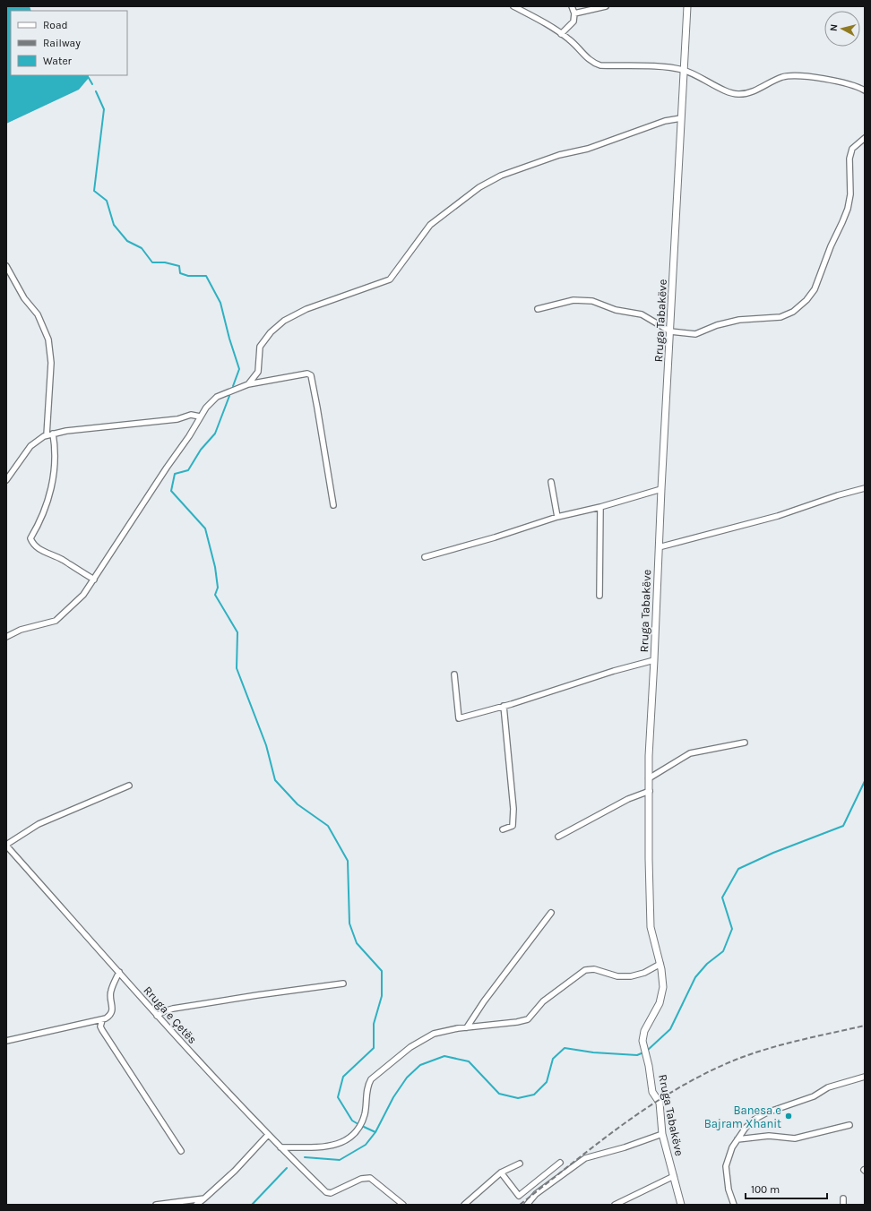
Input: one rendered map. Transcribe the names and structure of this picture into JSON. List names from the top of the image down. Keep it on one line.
{"streets":{"street":["Rruga Tabakëve","Rruga e Çetës"]},"places":["Banesa e Bajram Xhanit"],"legend":["Road","Railway","Water"],"scale_bar":"100 m","north":"left"}
